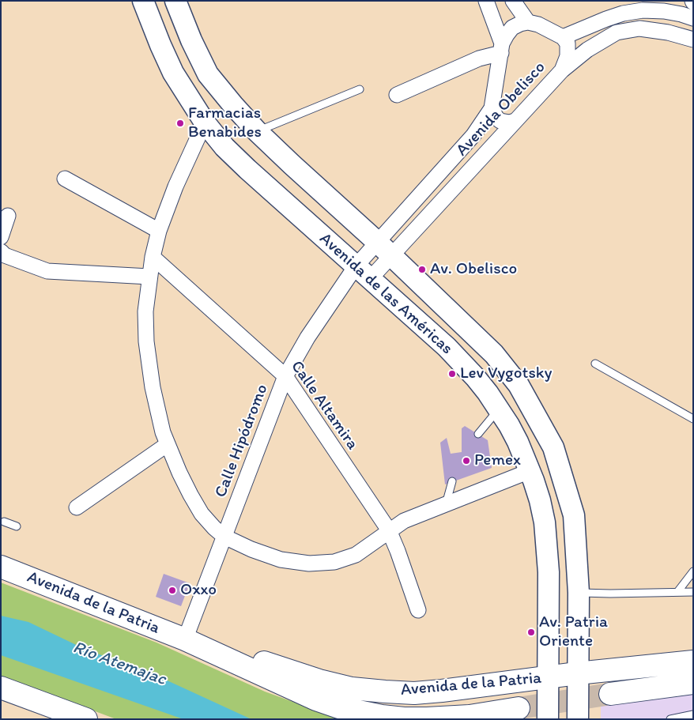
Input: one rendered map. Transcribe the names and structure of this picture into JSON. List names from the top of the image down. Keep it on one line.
{"streets":{"main road":["Avenida de las Américas","Avenida de la Patria"],"street":["Avenida Obelisco","Calle Altamira","Calle Hipódromo"]},"crossings":[["Avenida Obelisco","Avenida de las Américas"],["Avenida Obelisco","Calle Hipódromo"],["Avenida de las Américas","Calle Hipódromo"],["Avenida de las Américas","Avenida de la Patria"],["Calle Altamira","Calle Hipódromo"],["Calle Hipódromo","Avenida de la Patria"]],"water":["Río Atemajac"],"places":["Farmacias Benabides","Av. Obelisco","Lev Vygotsky","Pemex","Oxxo","Av. Patria Oriente"]}
